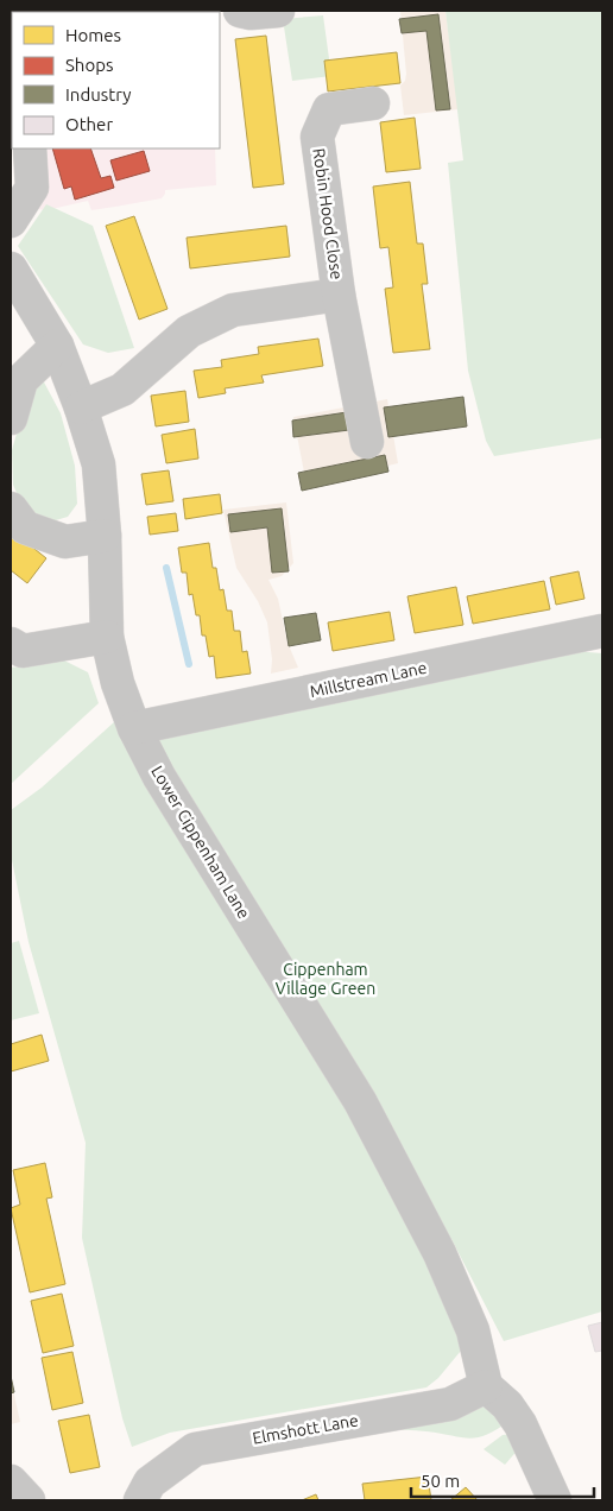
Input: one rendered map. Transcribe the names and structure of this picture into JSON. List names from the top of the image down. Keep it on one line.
{"streets":{"street":["Robin Hood Close","Millstream Lane","Lower Cippenham Lane","Elmshott Lane"]},"crossings":[["Robin Hood Close","Lower Cippenham Lane"],["Millstream Lane","Lower Cippenham Lane"],["Lower Cippenham Lane","Elmshott Lane"]],"parks":["Cippenham Village Green"],"legend":["Homes","Shops","Industry","Other"],"scale_bar":"50 m"}
